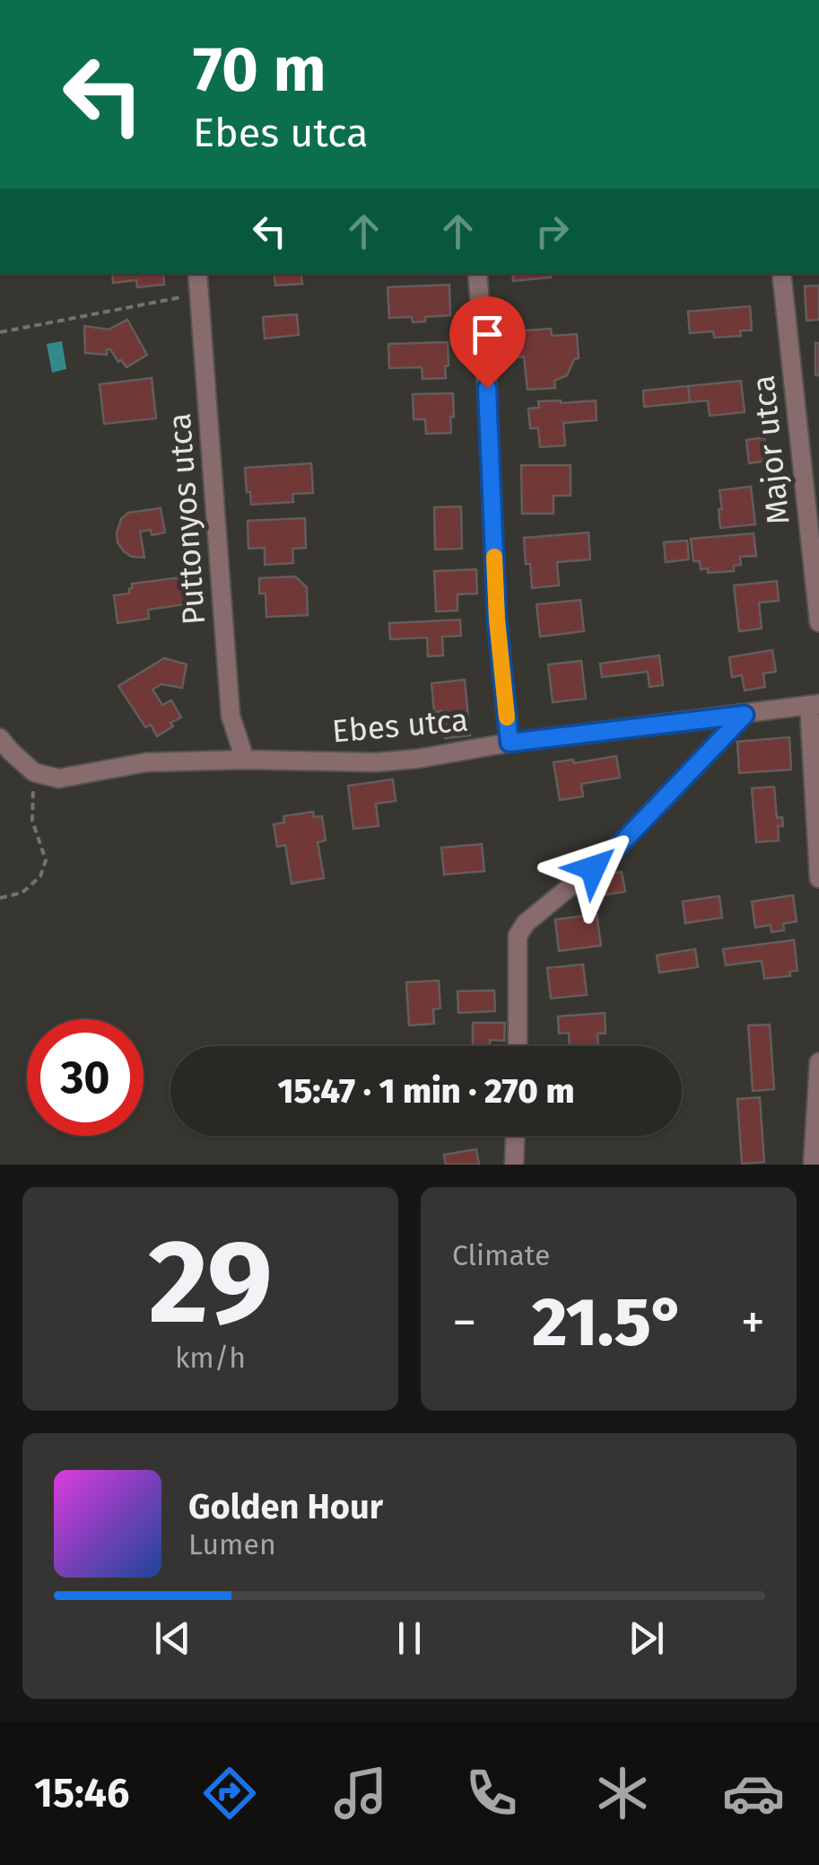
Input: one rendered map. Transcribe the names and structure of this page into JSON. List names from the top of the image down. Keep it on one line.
{"streets":{"street":["Major utca","Puttonyos utca","Ebes utca"]},"crossings":[["Puttonyos utca","Ebes utca"]],"page":{"turn":["70 m","Ebes utca"],"limit":"30","trip":"15:47 · 1 min · 270 m","tile":[["29","km/h"],"Climate"],"heat":["−","21.5°","+"],"song":["Golden Hour","Lumen"],"tabs":"15:46"}}
